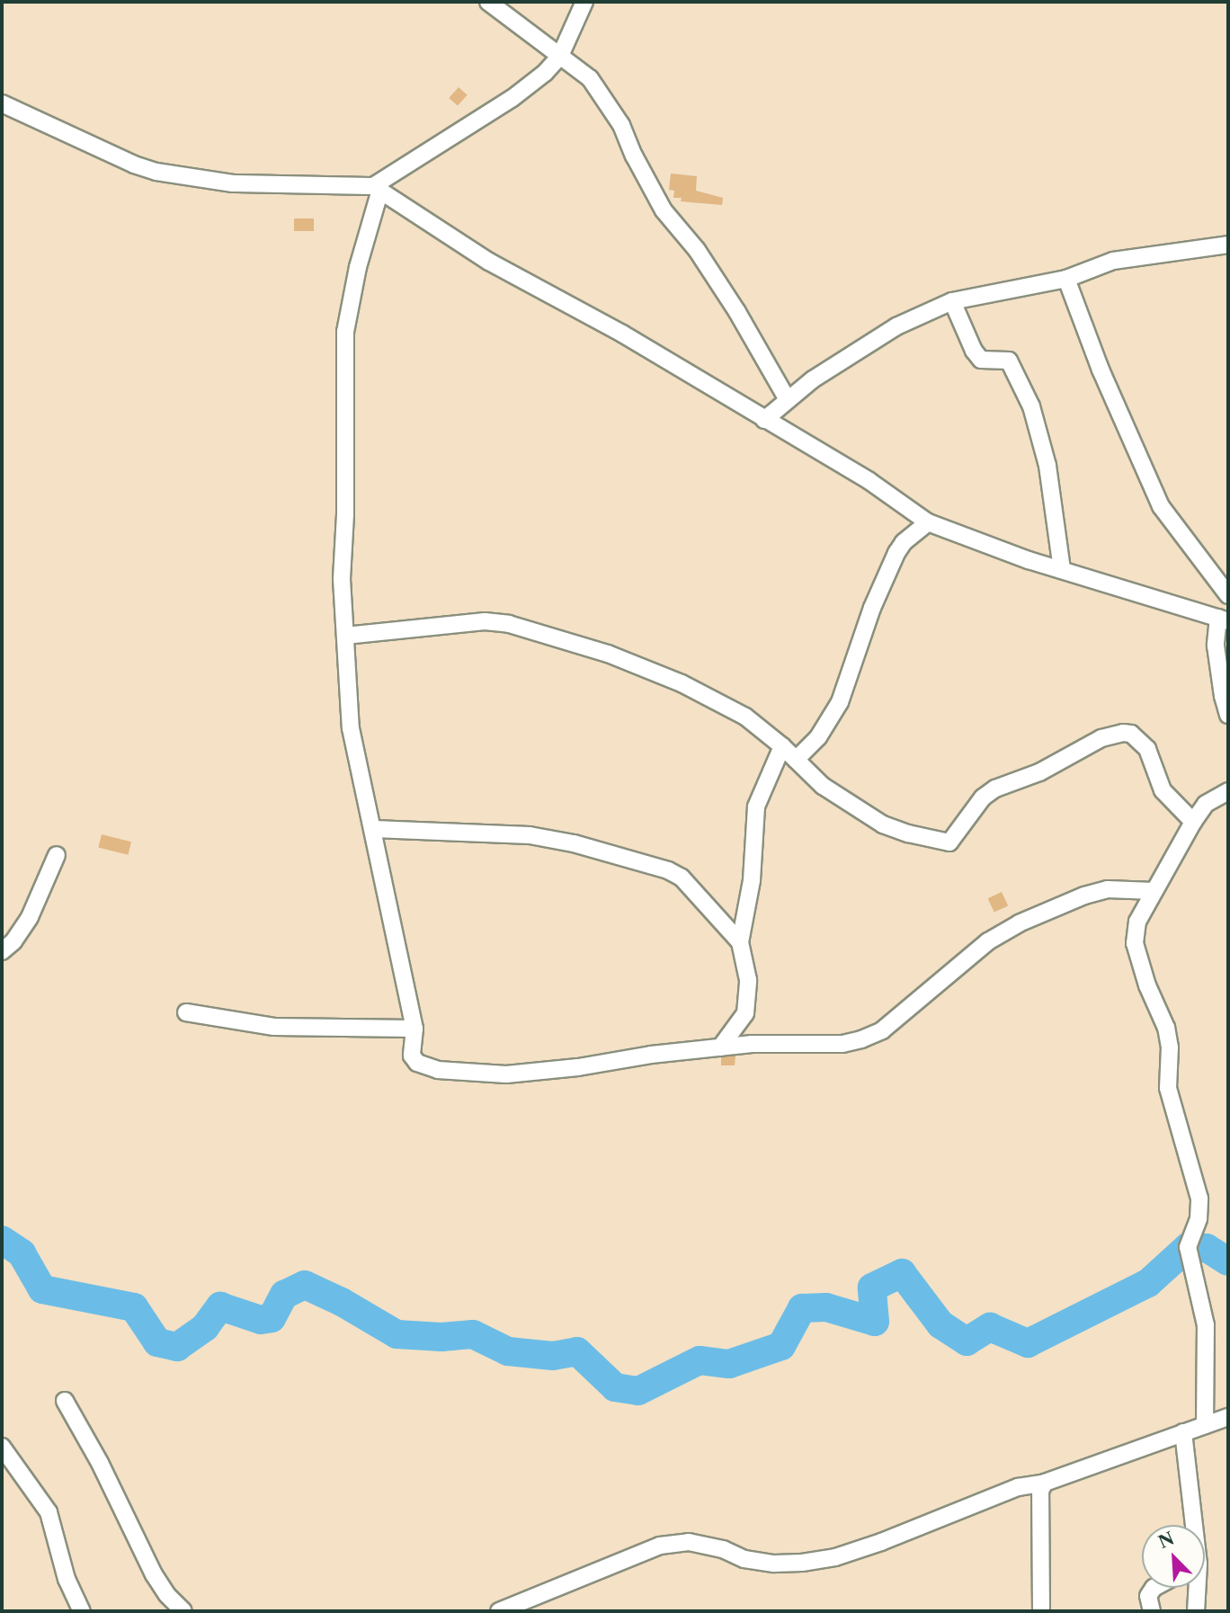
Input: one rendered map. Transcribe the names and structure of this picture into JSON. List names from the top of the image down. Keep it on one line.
{"north":"top left"}
